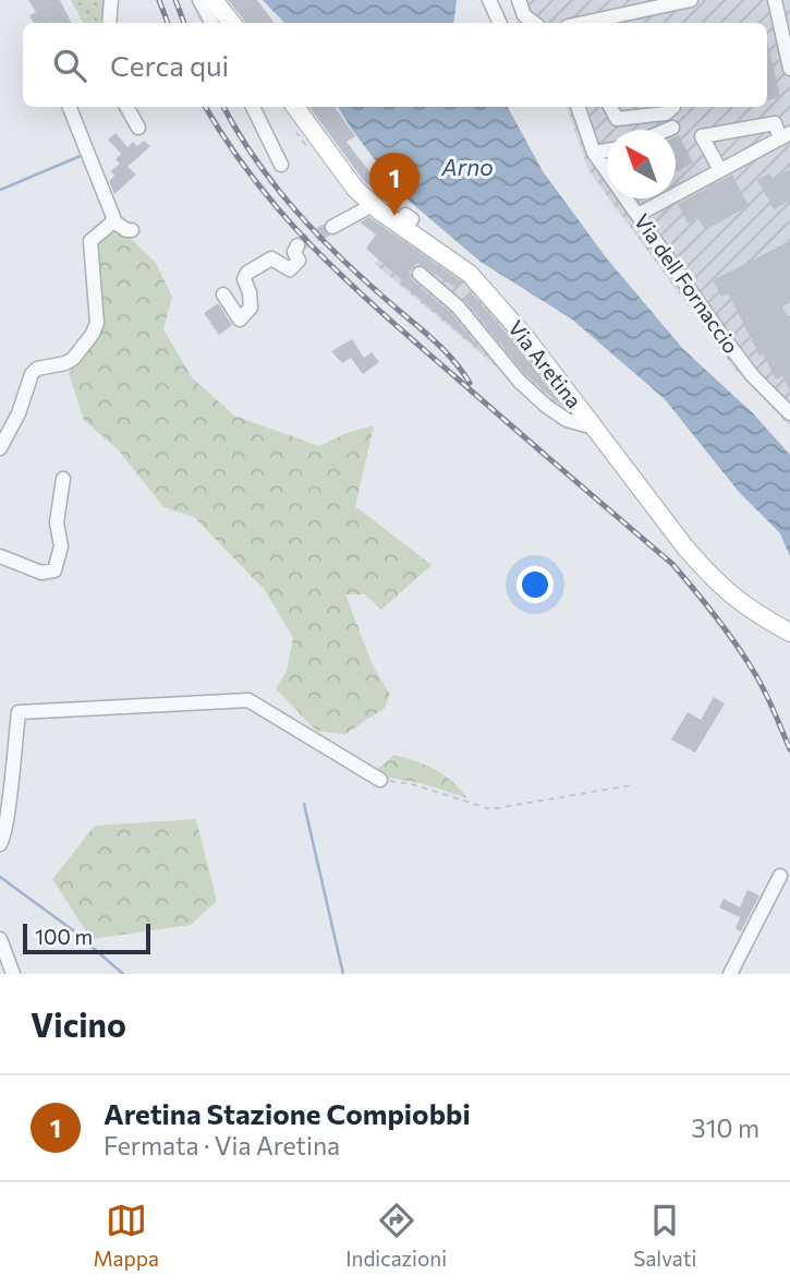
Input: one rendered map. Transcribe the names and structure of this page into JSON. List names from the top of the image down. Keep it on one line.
{"streets":{"main road":["Via Aretina"],"street":["Via dell Fornaccio"]},"water":["Arno"],"scale_bar":"100 m","north":"top left","page":{"search":"Cerca qui","pins":"1","scale":"100 m","heading":"Vicino","list":[{"mark":"1","name":"Aretina Stazione Compiobbi","note":"Fermata · Via Aretina","value":"310 m"}],"nav":["Mappa","Indicazioni","Salvati"]}}
